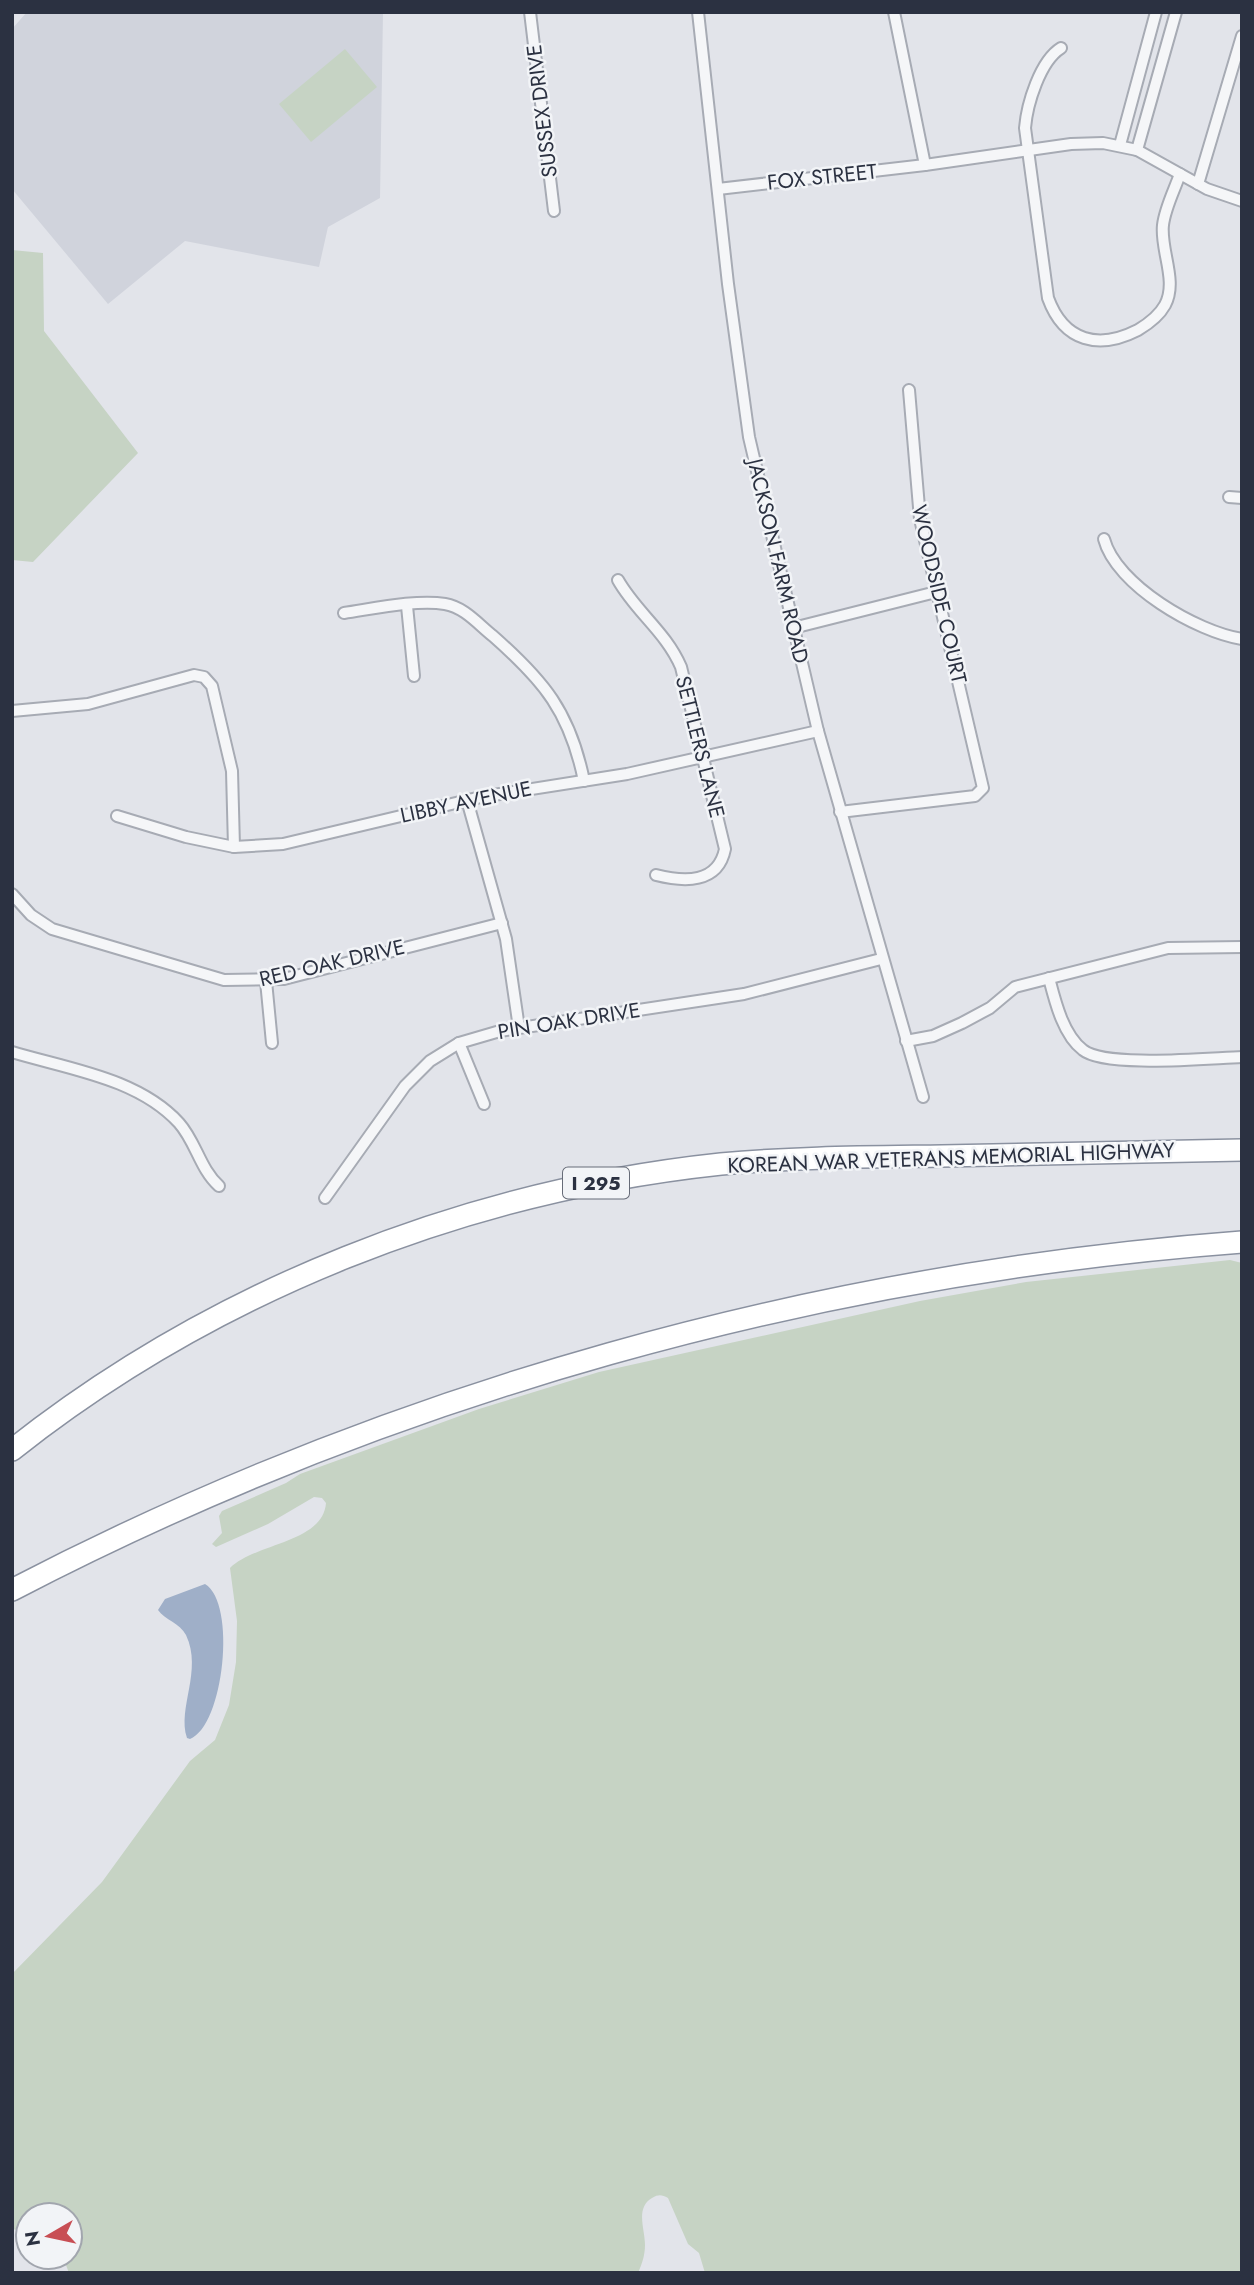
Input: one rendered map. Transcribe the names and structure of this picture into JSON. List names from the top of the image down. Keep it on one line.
{"streets":{"highway":["KOREAN WAR VETERANS MEMORIAL HIGHWAY","I 295"],"street":["SUSSEX DRIVE","FOX STREET","JACKSON FARM ROAD","WOODSIDE COURT","SETTLERS LANE","LIBBY AVENUE","RED OAK DRIVE","PIN OAK DRIVE"]},"crossings":[["FOX STREET","JACKSON FARM ROAD"],["JACKSON FARM ROAD","WOODSIDE COURT"],["JACKSON FARM ROAD","LIBBY AVENUE"],["JACKSON FARM ROAD","PIN OAK DRIVE"],["SETTLERS LANE","LIBBY AVENUE"]],"north":"left"}
